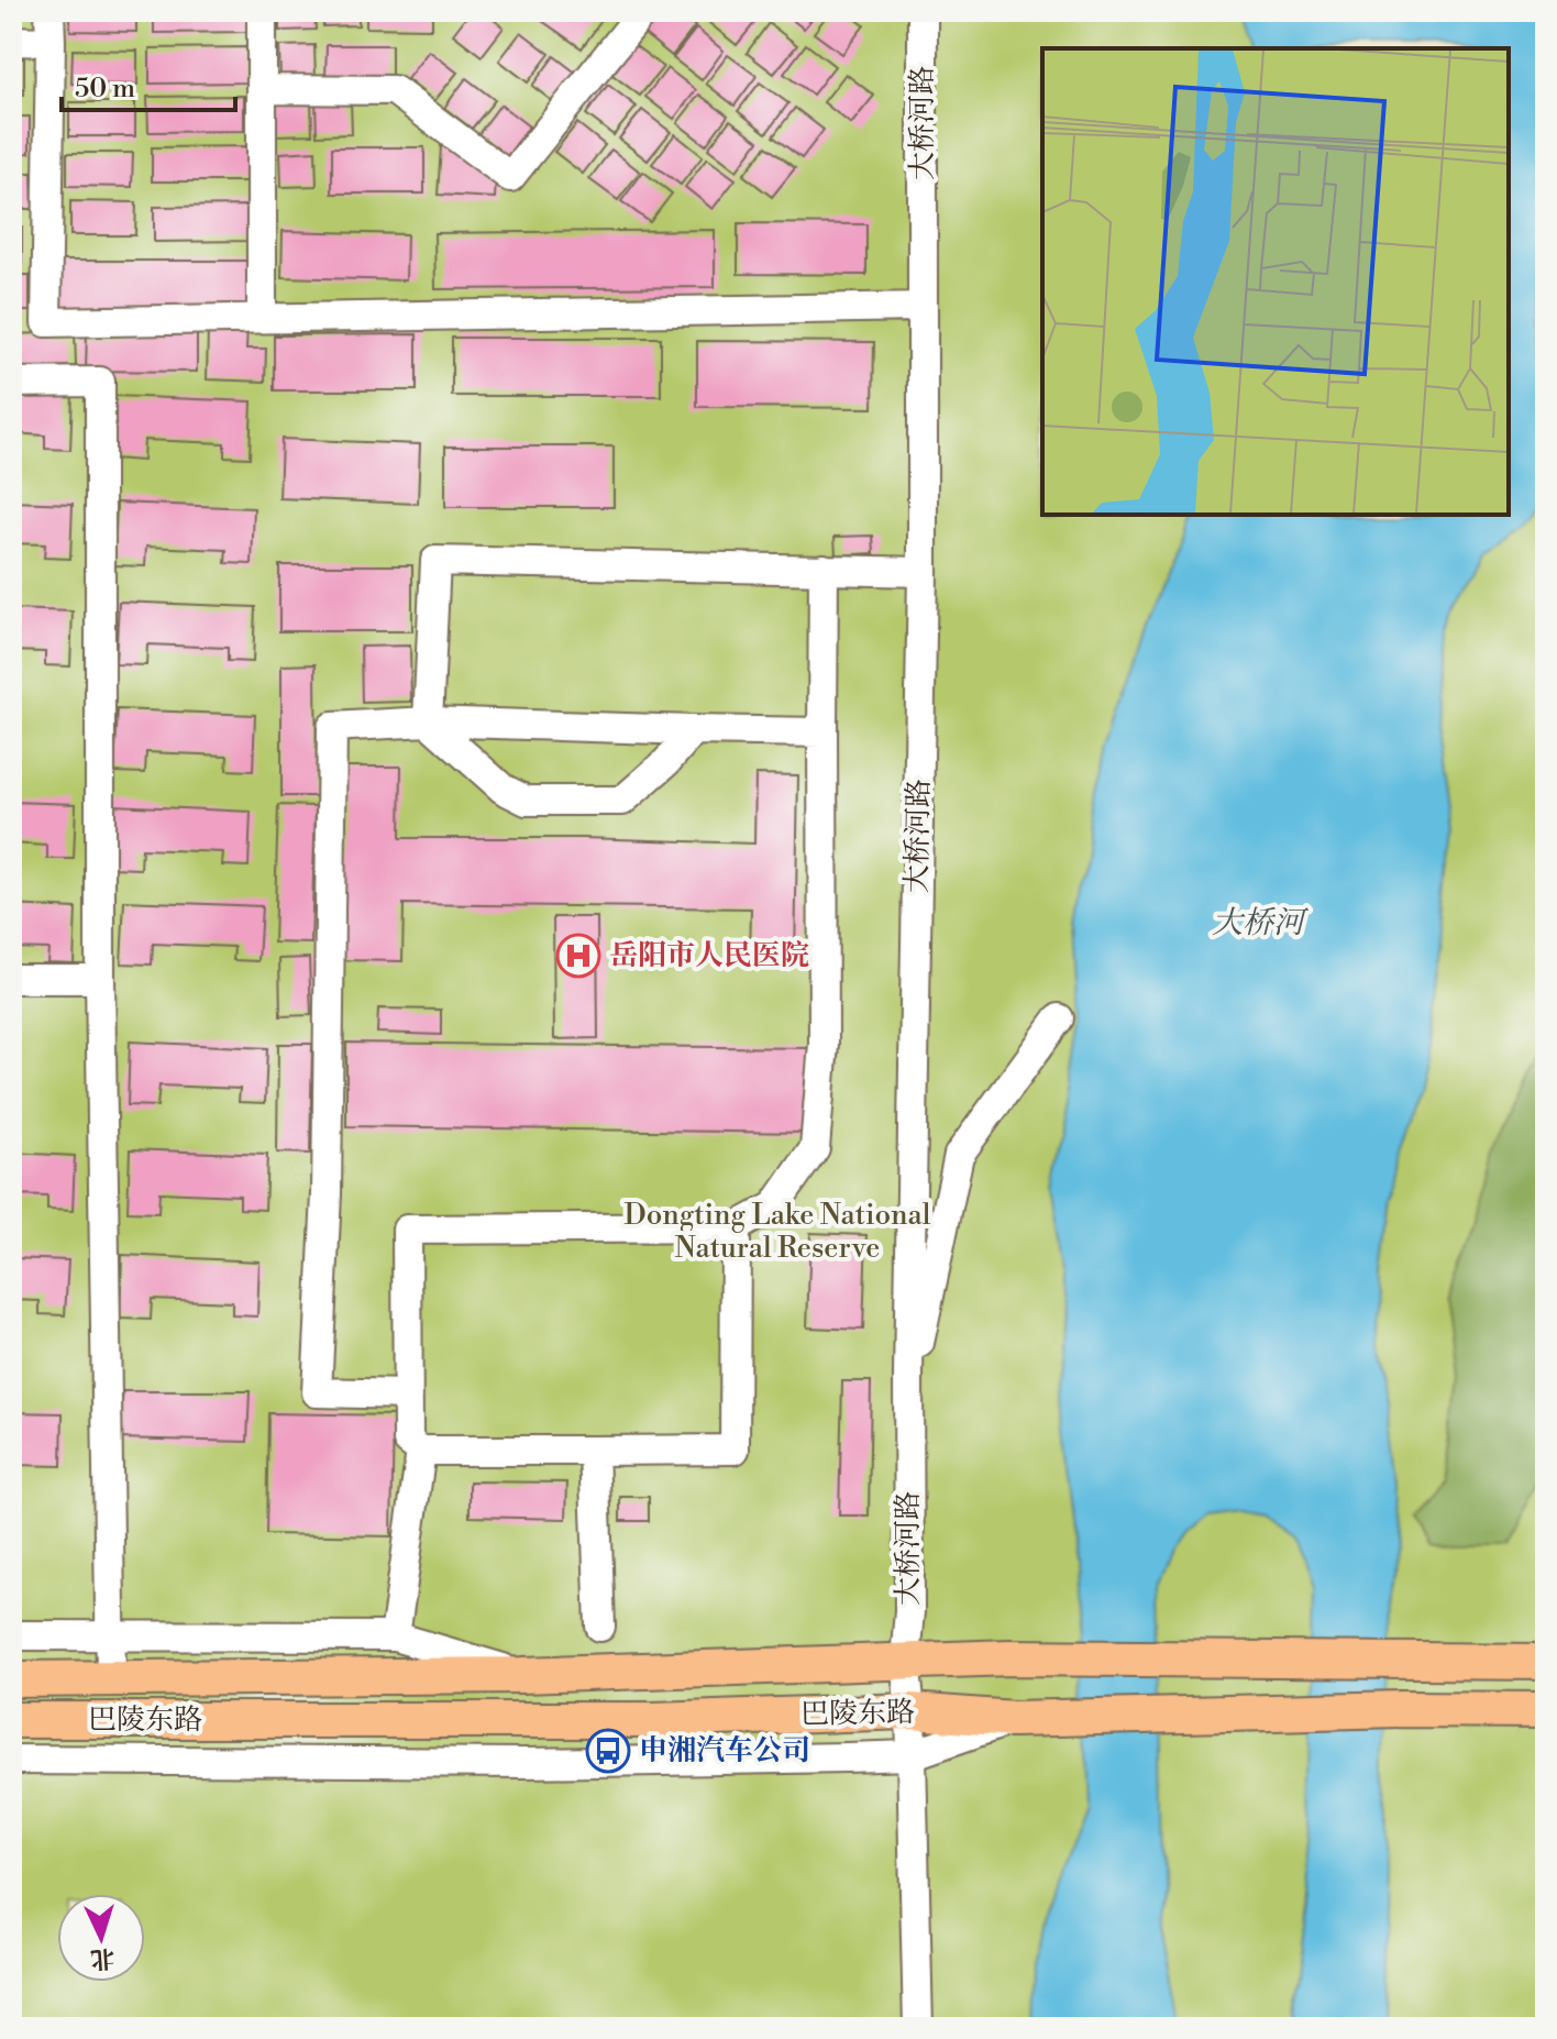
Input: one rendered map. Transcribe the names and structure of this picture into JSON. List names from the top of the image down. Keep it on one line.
{"streets":{"main road":["巴陵东路"],"street":["大桥河路"]},"crossings":[["大桥河路","巴陵东路"]],"water":["大桥河"],"parks":["Dongting Lake National Natural Reserve"],"places":{"hospital":["岳阳市人民医院"],"bus stop":["申湘汽车公司"]},"scale_bar":"50 m","north":"bottom"}
